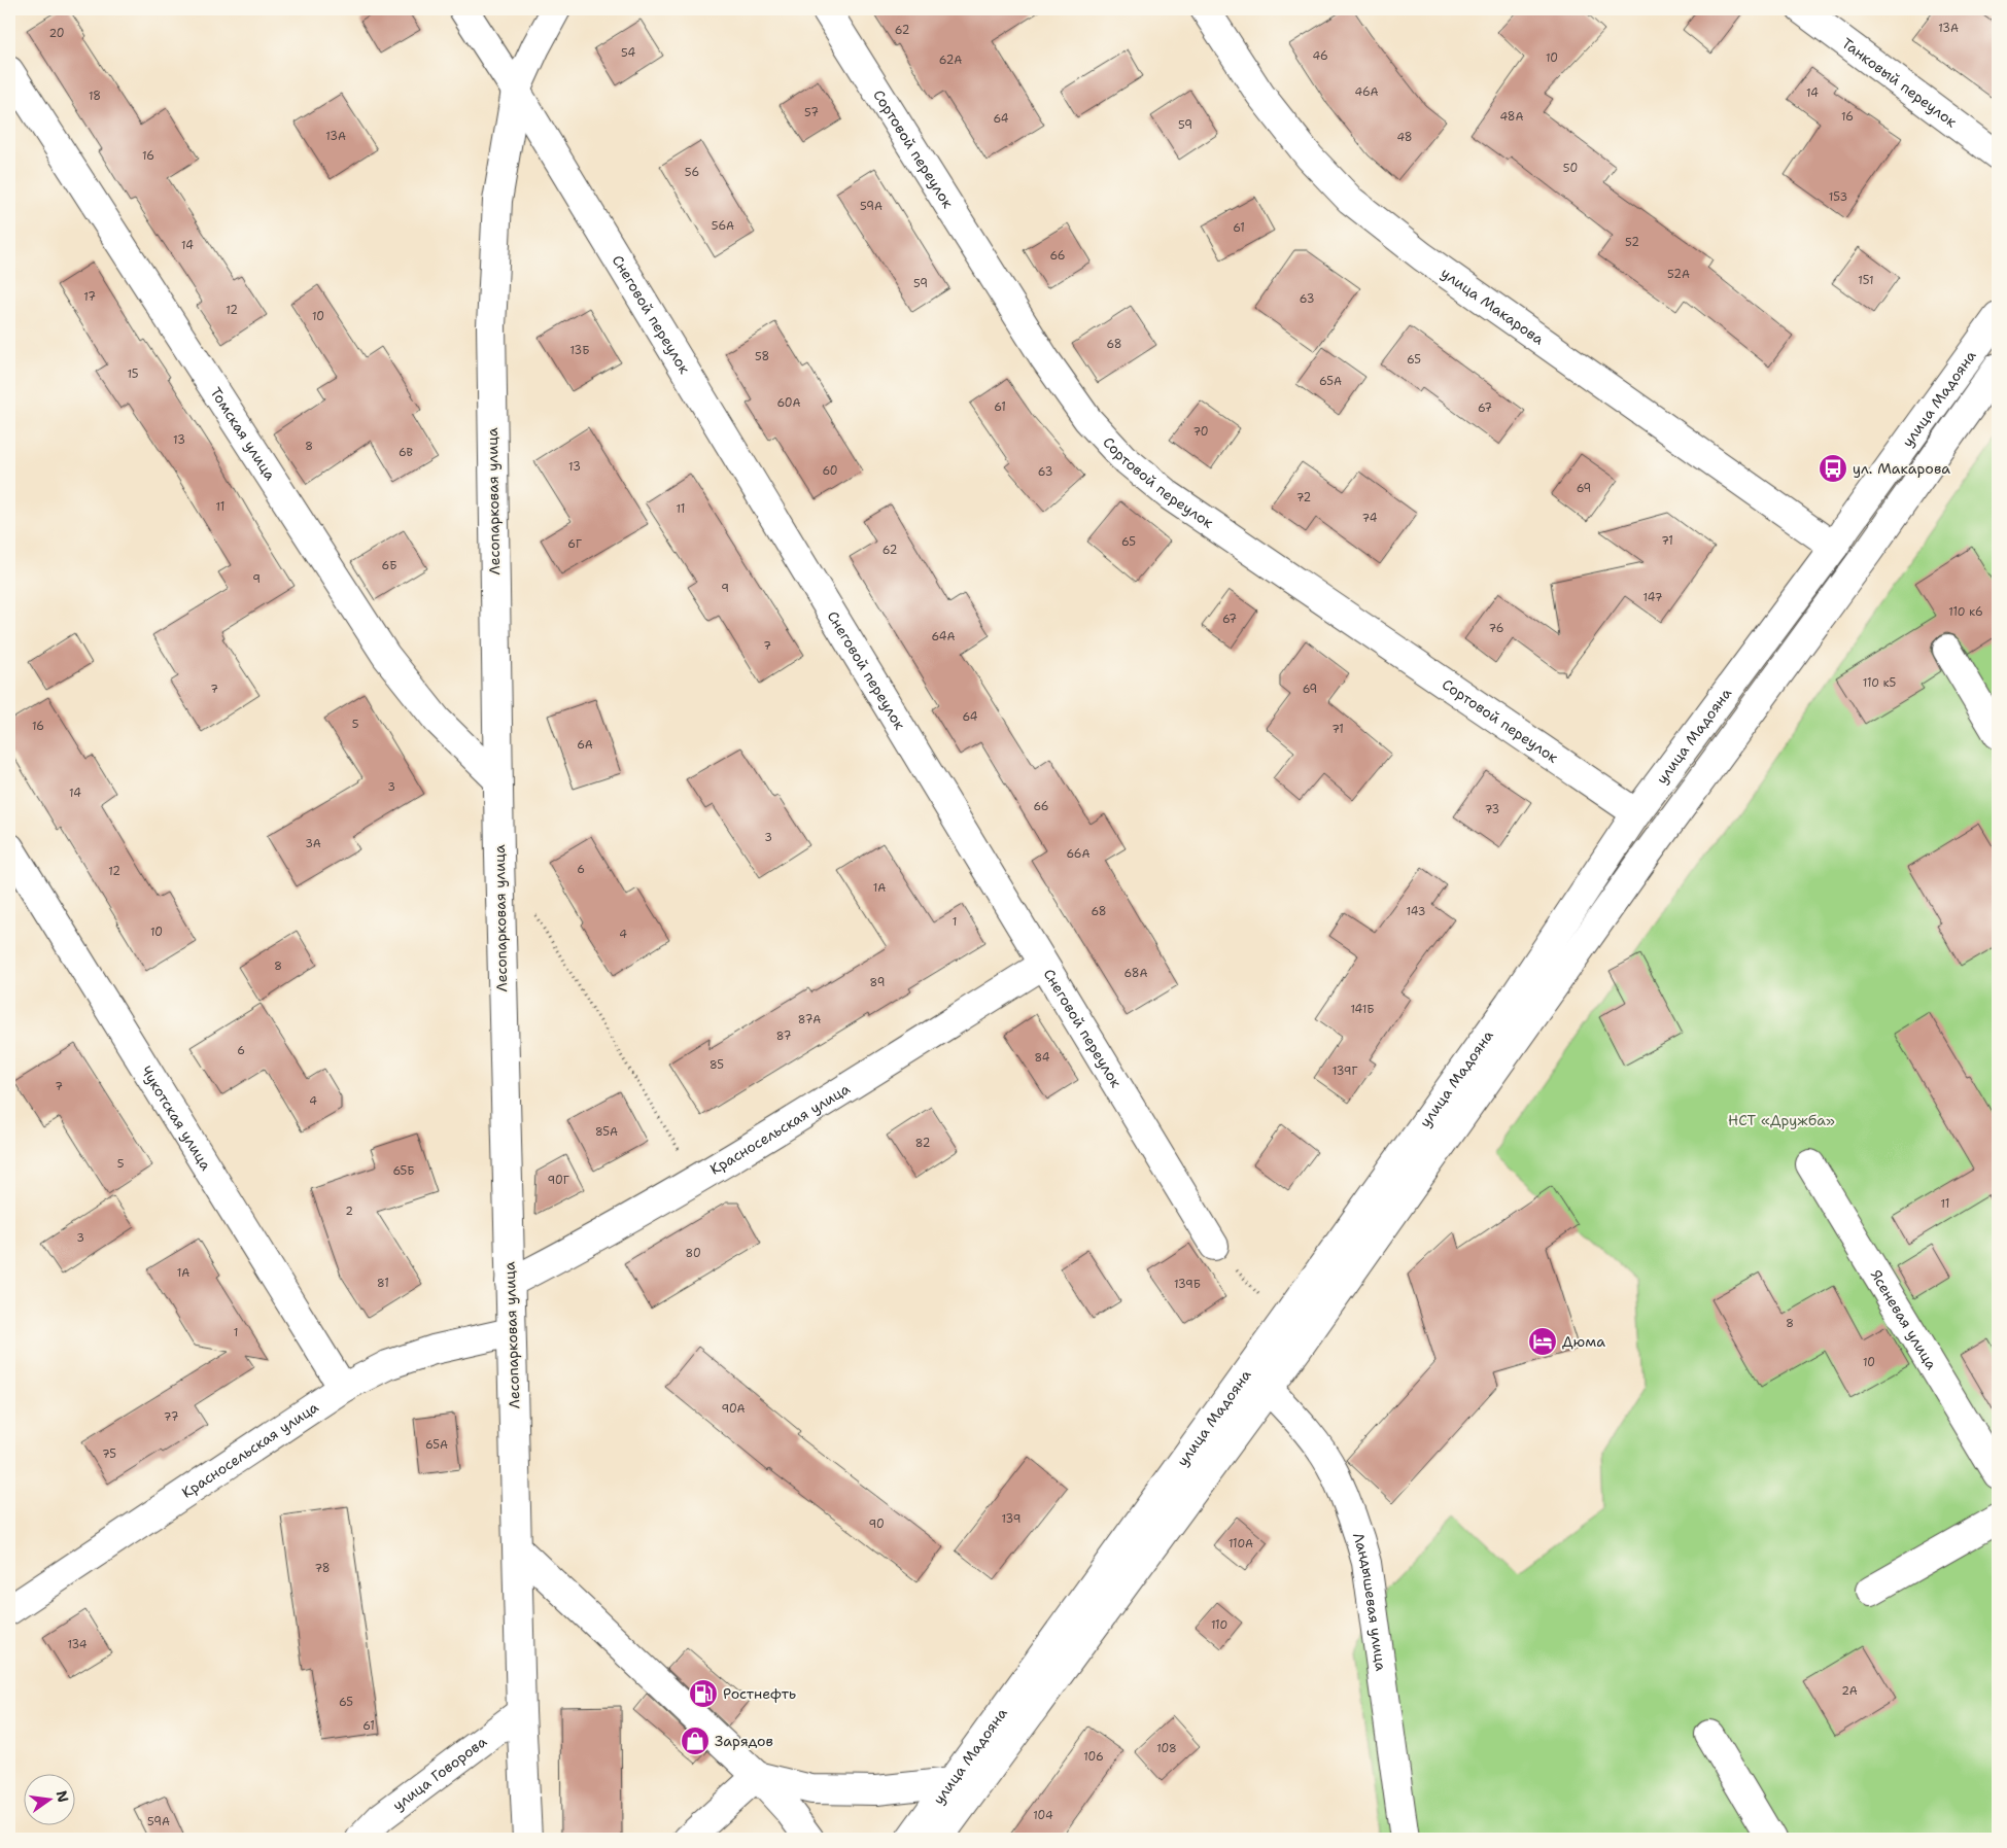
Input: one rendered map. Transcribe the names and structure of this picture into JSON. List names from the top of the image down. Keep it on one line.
{"streets":{"street":["Танковый переулок","Сортовой переулок","улица Макарова","Снеговой переулок","улица Мадояна","Томская улица","Лесопарковая улица","Чукотская улица","Красносельская улица","Ясеневая улица","Ландышевая улица","улица Говорова"]},"crossings":[["Сортовой переулок","улица Мадояна"],["улица Макарова","улица Мадояна"],["Снеговой переулок","Лесопарковая улица"],["Снеговой переулок","Красносельская улица"],["улица Мадояна","Ландышевая улица"],["Томская улица","Лесопарковая улица"],["Лесопарковая улица","Красносельская улица"],["Лесопарковая улица","улица Говорова"],["Чукотская улица","Красносельская улица"]],"parks":["НСТ «Дружба»"],"places":{"bus stop":["ул. Макарова"],"hotel":["Дюма"],"fuel station":["Ростнефть"],"shop":["Зарядов"]},"house_numbers":["13А","62","20","54","46","10","62А","46А","14","18","57","48А","16","64","59","13А","48","16","50","56","153","59А","56А","61","52","14","66","52А","151","59","17","63","12","10","68","13Б","58","65","15","65А","60А","61","67","70","13","8","6В","13","60","63","69","72","11","11","74","71","65","6Г","62","6Б","9","9","147","110 к6","67","76","64А","7","110 к5","7","69","64","5","16","71","6А","3","14","66","73","3","3А","66А","6","12","1А","68","143","1","10","4","8","68А","89","141Б","87А","87","6","84","85","139Г","7","4","85А","82","5","65Б","90Г","11","2","3","80","1А","81","139Б","8","1","10","90А","77","65А","75","139","90","110А","78","110","134","2А","65","61","108","106","104","59А"],"north":"right"}
